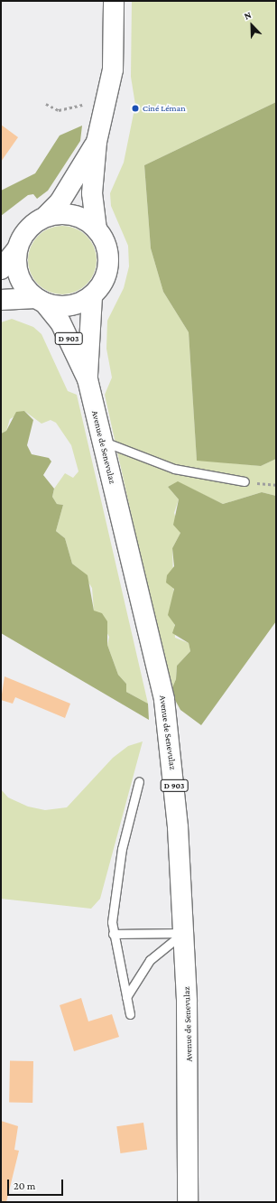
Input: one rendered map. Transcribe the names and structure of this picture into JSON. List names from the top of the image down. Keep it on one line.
{"streets":{"main road":["D 903","Avenue de Senevulaz"]},"places":["Ciné Léman"],"scale_bar":"20 m","north":"top left"}
